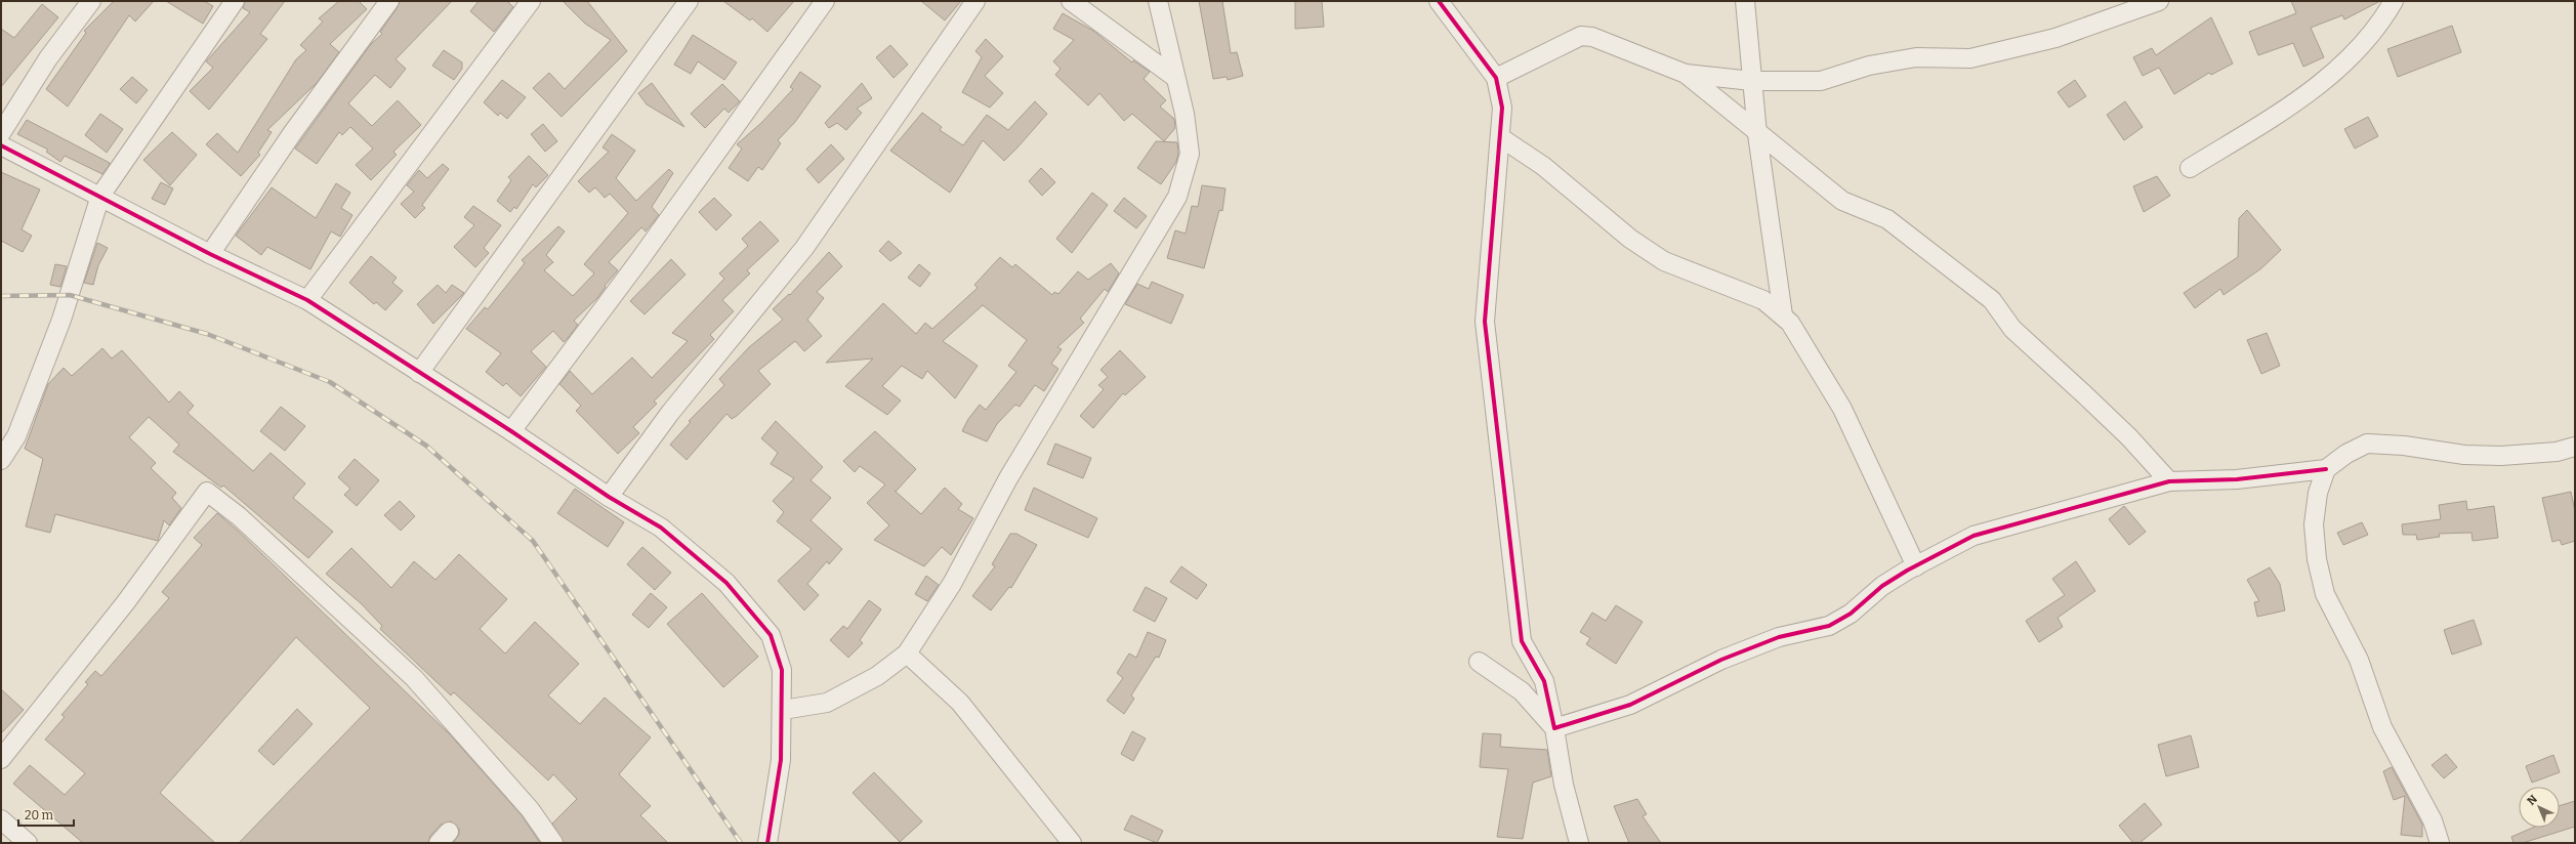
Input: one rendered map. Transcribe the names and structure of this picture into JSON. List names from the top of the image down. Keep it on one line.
{"scale_bar":"20 m","north":"top left"}
